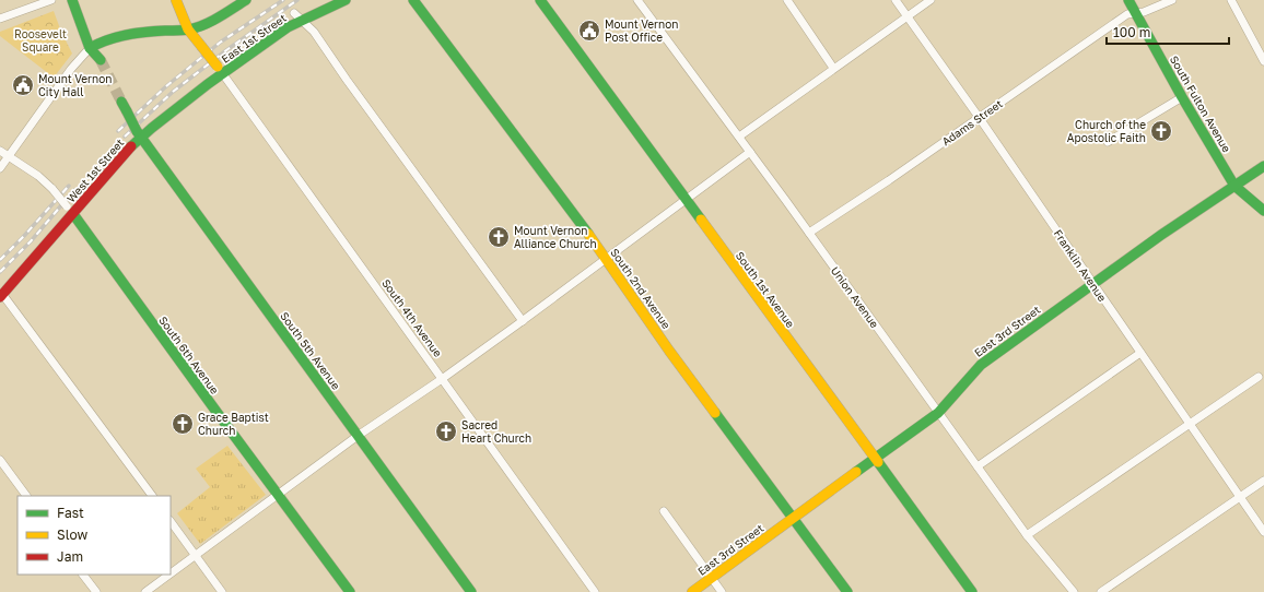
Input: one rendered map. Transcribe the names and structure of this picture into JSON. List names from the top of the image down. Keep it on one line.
{"streets":{"street":["East 1st Street","South Fulton Avenue","Adams Street","West 1st Street","Franklin Avenue","South 2nd Avenue","South 1st Avenue","Union Avenue","South 4th Avenue","East 3rd Street","South 5th Avenue","South 6th Avenue"]},"crossings":[["East 1st Street","West 1st Street"],["East 1st Street","South 4th Avenue"],["South Fulton Avenue","Adams Street"],["South Fulton Avenue","East 3rd Street"],["Adams Street","Franklin Avenue"],["Adams Street","Union Avenue"],["West 1st Street","South 4th Avenue"],["West 1st Street","South 5th Avenue"],["West 1st Street","South 6th Avenue"],["Franklin Avenue","East 3rd Street"],["South 2nd Avenue","East 3rd Street"],["South 1st Avenue","East 3rd Street"],["Union Avenue","East 3rd Street"]],"parks":["Roosevelt Square"],"places":{"public building":["Mount Vernon Post Office","Mount Vernon City Hall"],"church":["Church of the Apostolic Faith","Mount Vernon Alliance Church","Grace Baptist Church","Sacred Heart Church"]},"legend":["Fast","Slow","Jam"],"scale_bar":"100 m"}
